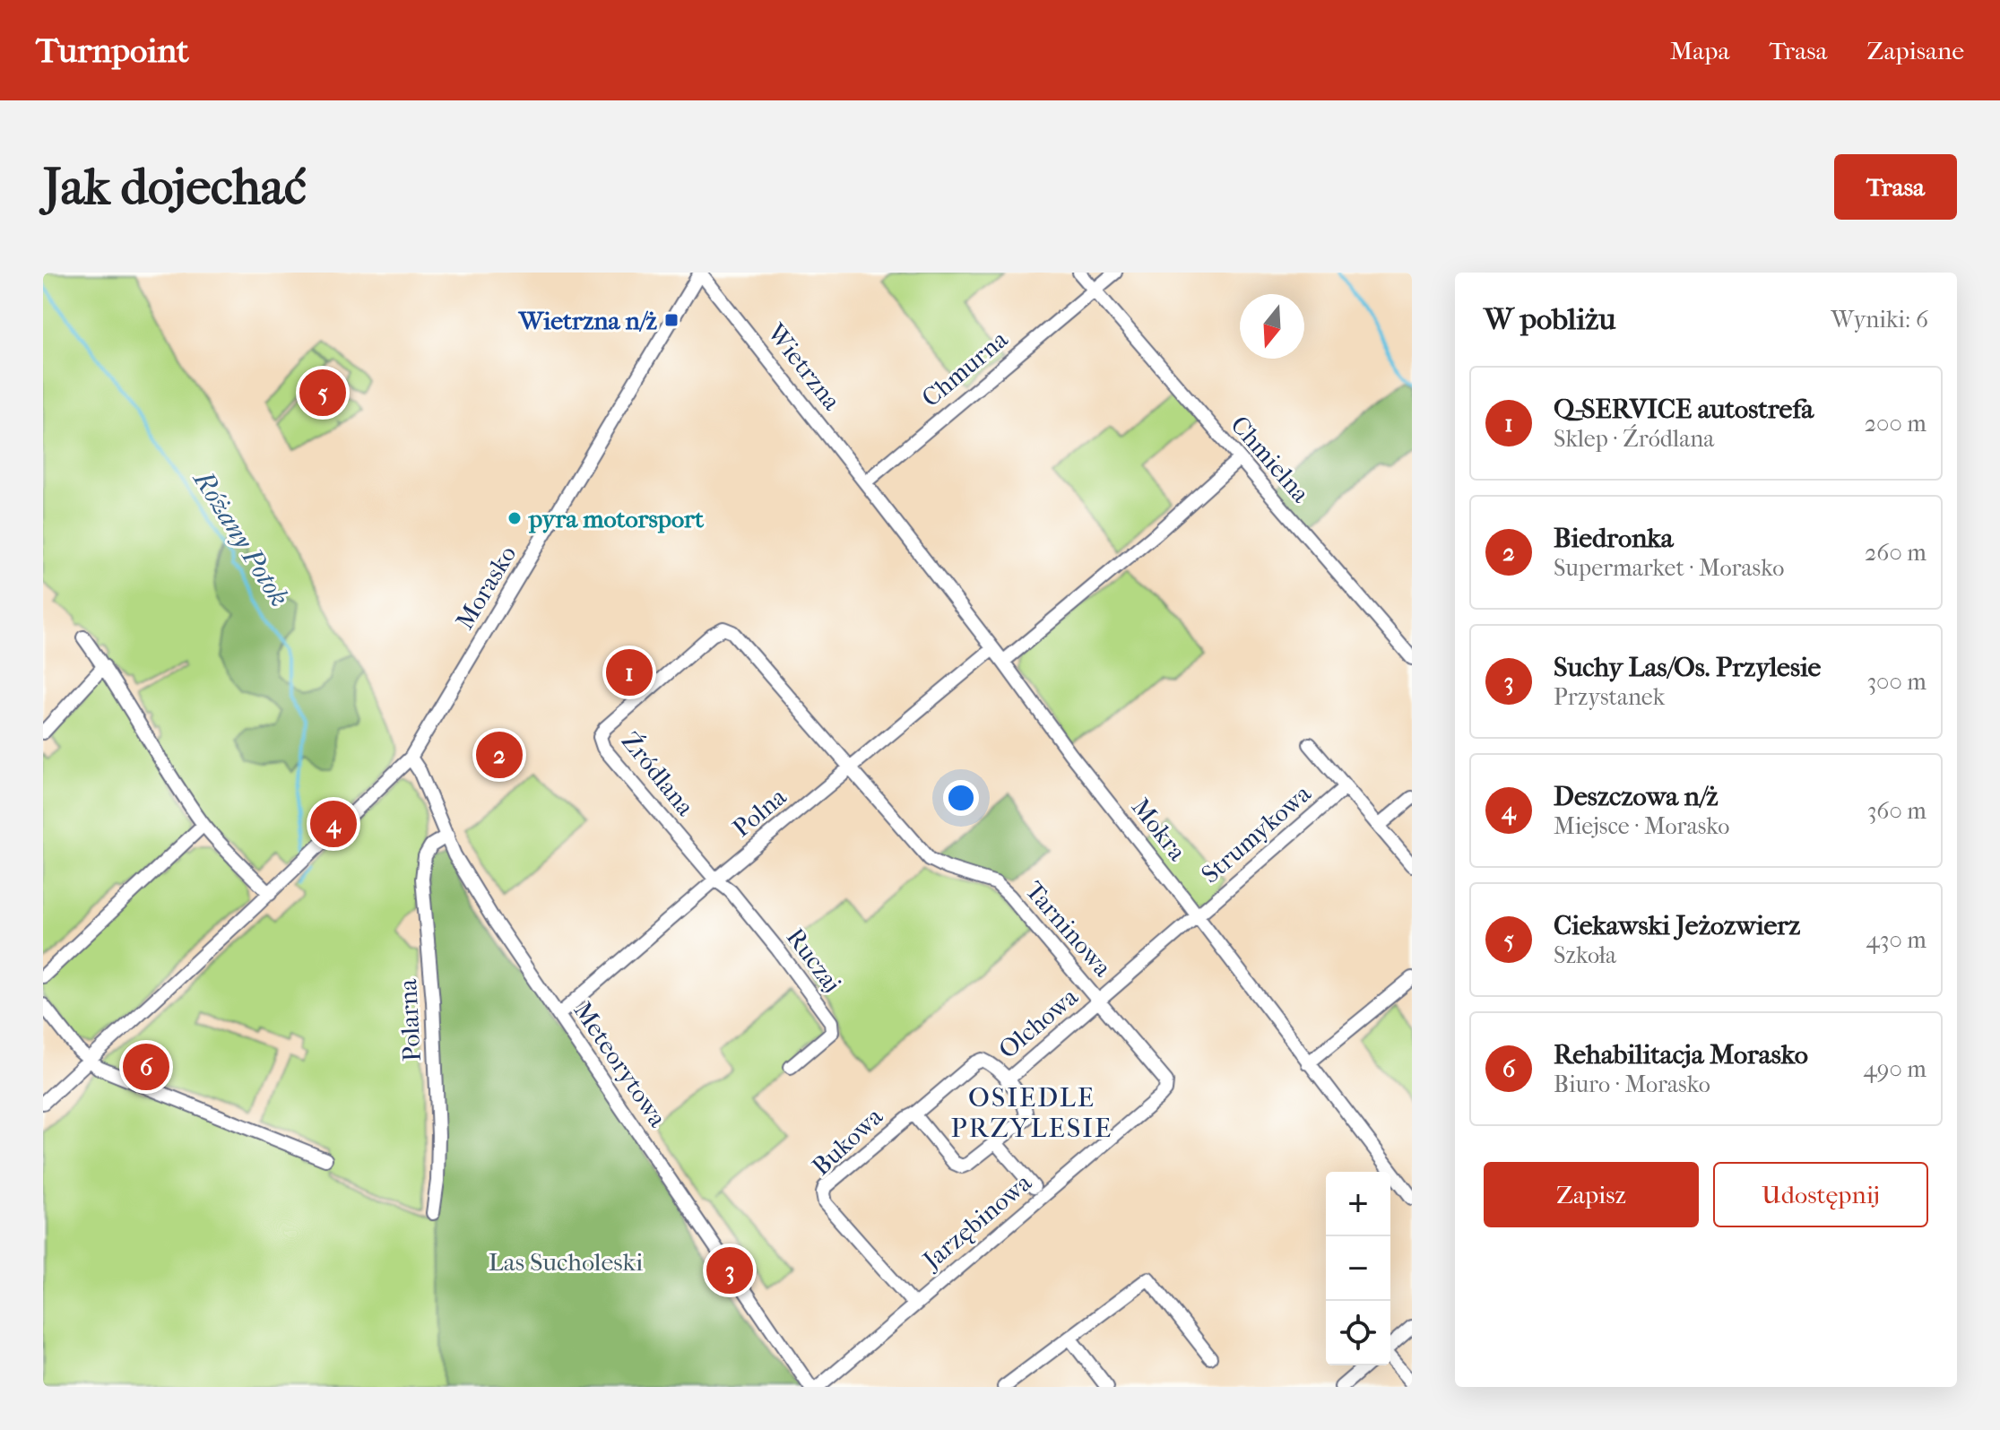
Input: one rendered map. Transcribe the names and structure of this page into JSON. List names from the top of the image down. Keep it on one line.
{"streets":{"street":["Wietrzna","Chmurna","Chmielna","Morasko","Źródlana","Polna","Mokra","Strumykowa","Tarninowa","Ruczaj","Polarna","Olchowa","Meteorytowa","Bukowa","Jarzębinowa"]},"crossings":[["Wietrzna","Chmurna"],["Wietrzna","Morasko"],["Wietrzna","Mokra"],["Chmurna","Chmielna"],["Chmurna","Mokra"],["Morasko","Meteorytowa"],["Źródlana","Polna"],["Źródlana","Tarninowa"],["Źródlana","Ruczaj"],["Polna","Mokra"],["Polna","Tarninowa"],["Polna","Ruczaj"],["Polna","Meteorytowa"],["Mokra","Strumykowa"],["Mokra","Olchowa"],["Strumykowa","Olchowa"],["Tarninowa","Olchowa"],["Tarninowa","Jarzębinowa"],["Polarna","Meteorytowa"],["Bukowa","Jarzębinowa"]],"districts":["OSIEDLE PRZYLESIE"],"water":["Różany Potok"],"parks":["Las Sucholeski"],"places":{"transit":["Wietrzna n/ż"],"other":["pyra motorsport"]},"north":"bottom","page":{"header":"Turnpoint","nav":["Mapa","Trasa","Zapisane"],"buttons":["Trasa",["Zapisz","Udostępnij"]],"title":"Jak dojechać","heading":["W pobliżu","Wyniki: 6"],"pins":["5","1","2","4","6","3"],"list":[{"mark":"1","name":"Q-SERVICE autostrefa","note":"Sklep · Źródlana","value":"200 m"},{"mark":"2","name":"Biedronka","note":"Supermarket · Morasko","value":"260 m"},{"mark":"3","name":"Suchy Las/Os. Przylesie","note":"Przystanek","value":"300 m"},{"mark":"4","name":"Deszczowa n/ż","note":"Miejsce · Morasko","value":"360 m"},{"mark":"5","name":"Ciekawski Jeżozwierz","note":"Szkoła","value":"430 m"},{"mark":"6","name":"Rehabilitacja Morasko","note":"Biuro · Morasko","value":"490 m"}],"map_buttons":["+","−"]}}
